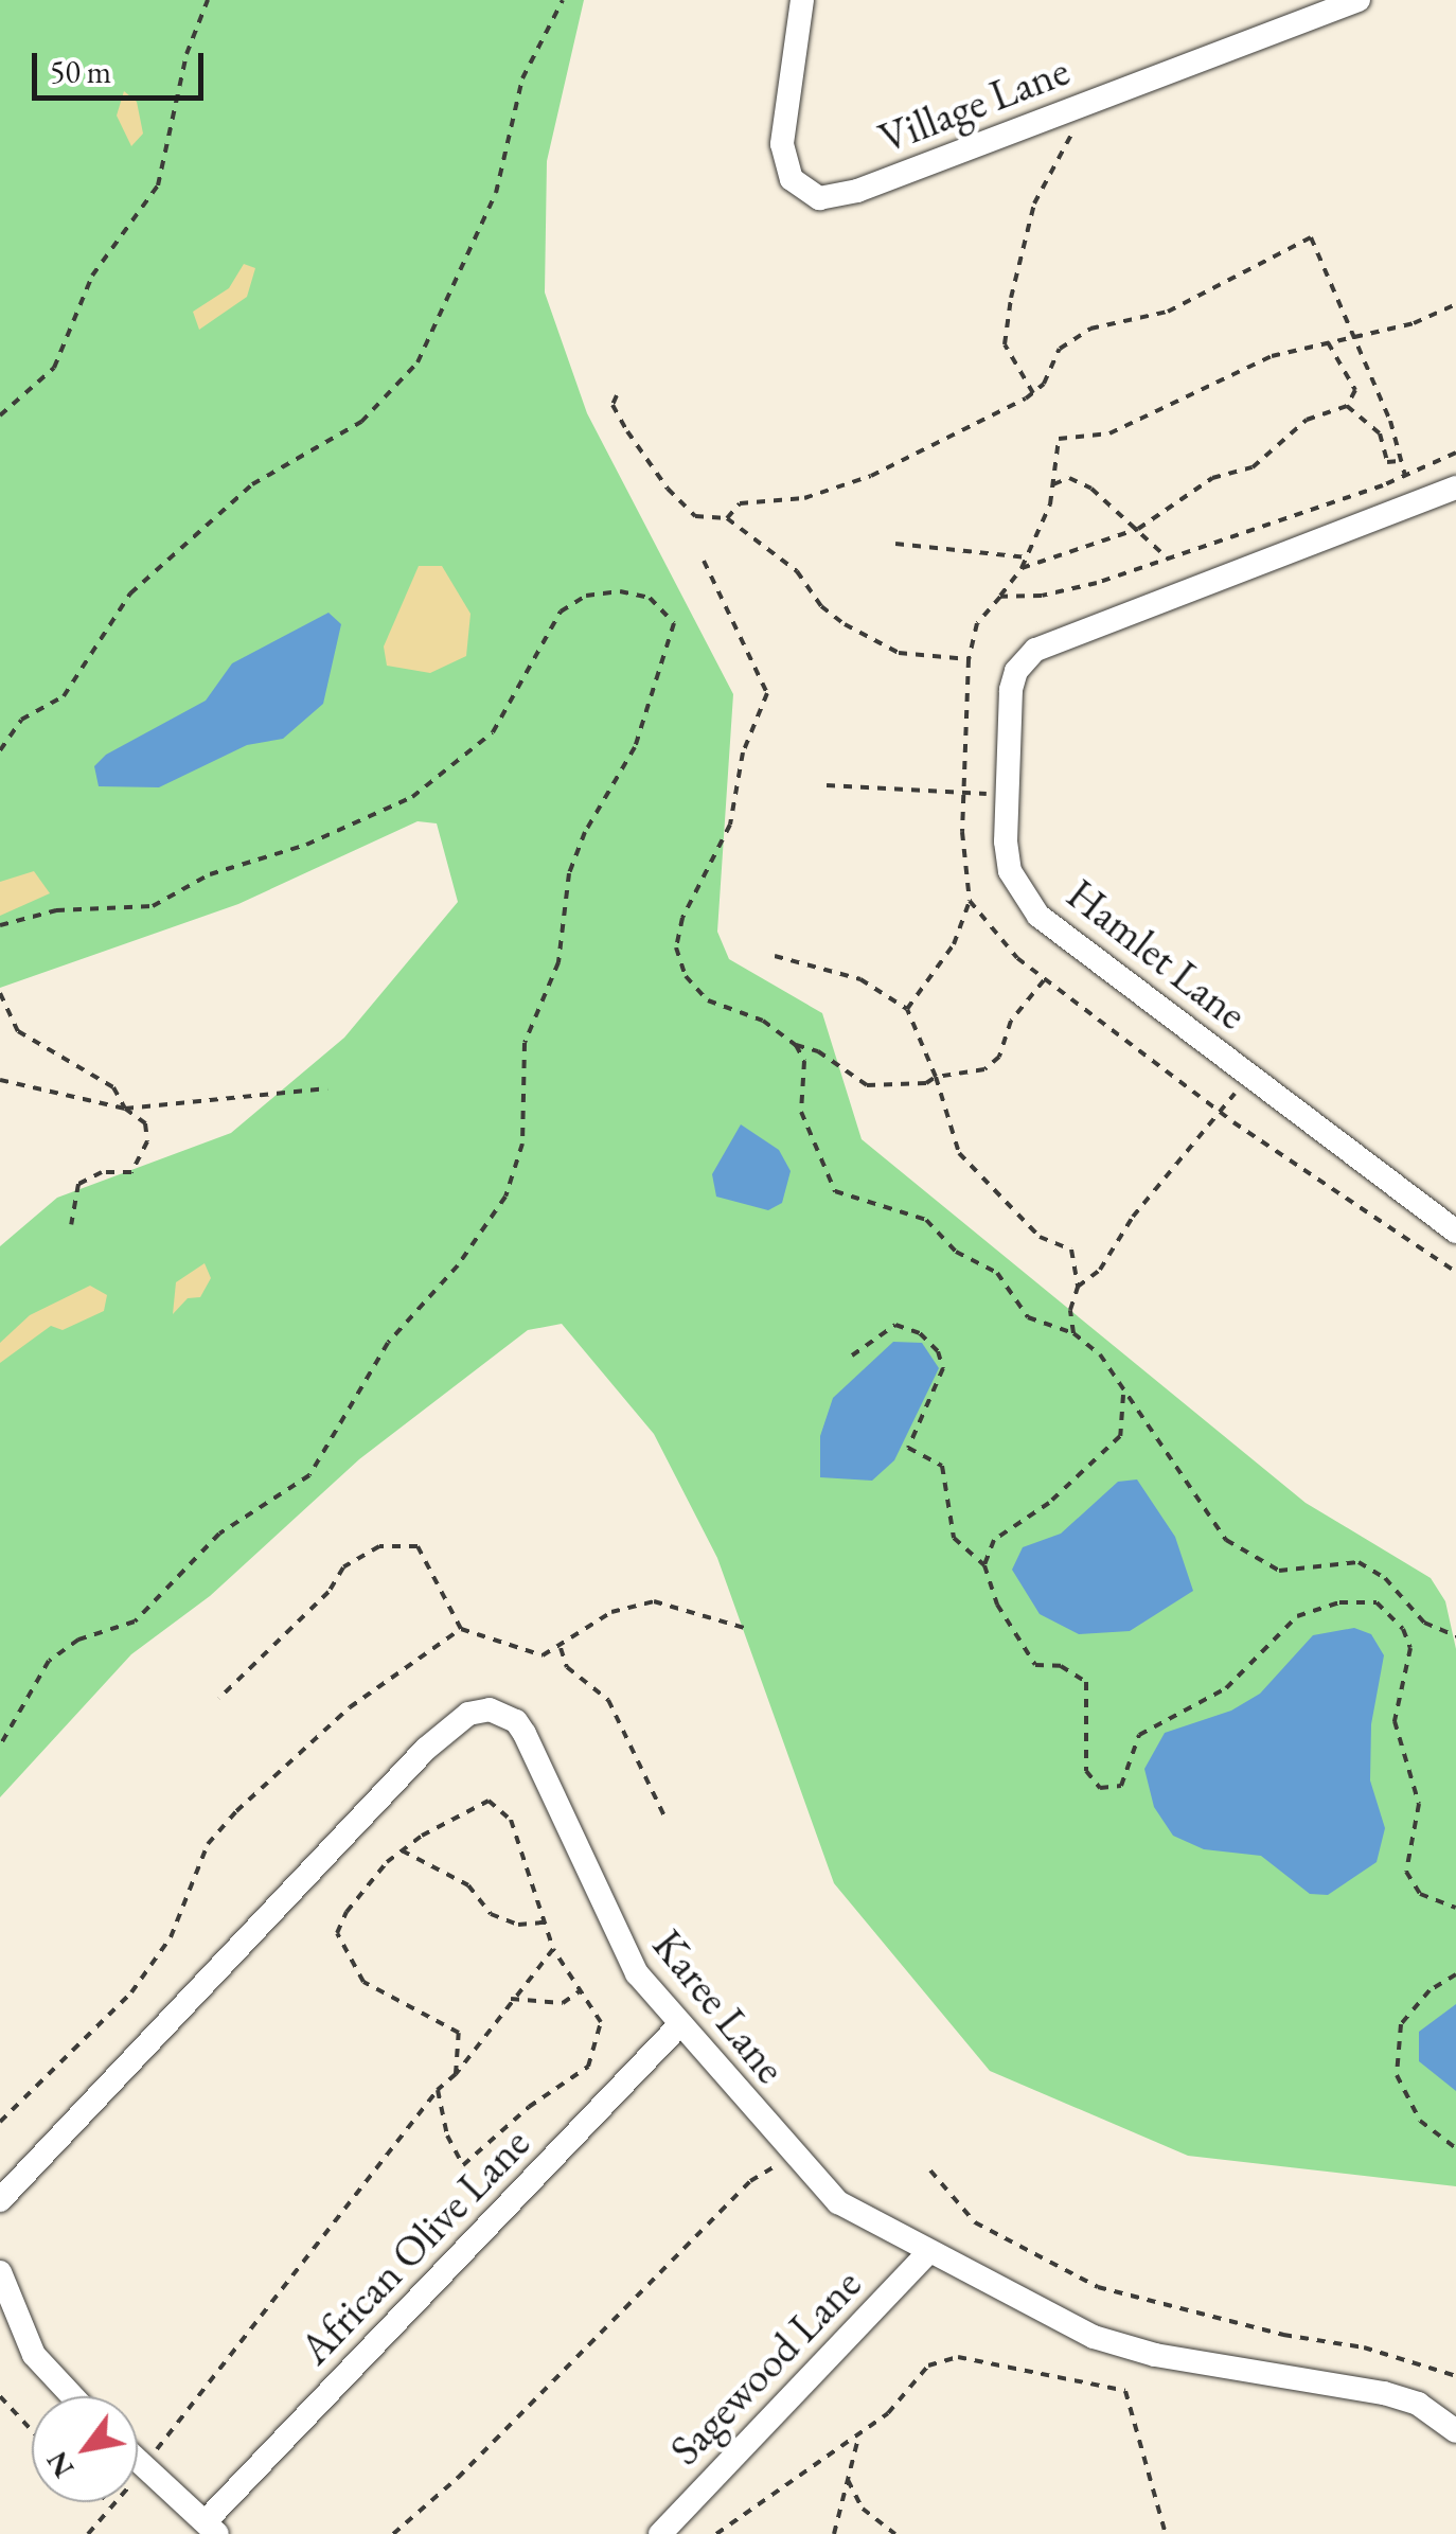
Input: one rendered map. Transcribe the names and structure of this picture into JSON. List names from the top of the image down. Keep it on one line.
{"streets":{"street":["Village Lane","Hamlet Lane","Karee Lane","African Olive Lane","Sagewood Lane"]},"crossings":[["Karee Lane","African Olive Lane"],["Karee Lane","Sagewood Lane"]],"scale_bar":"50 m","north":"bottom left"}
